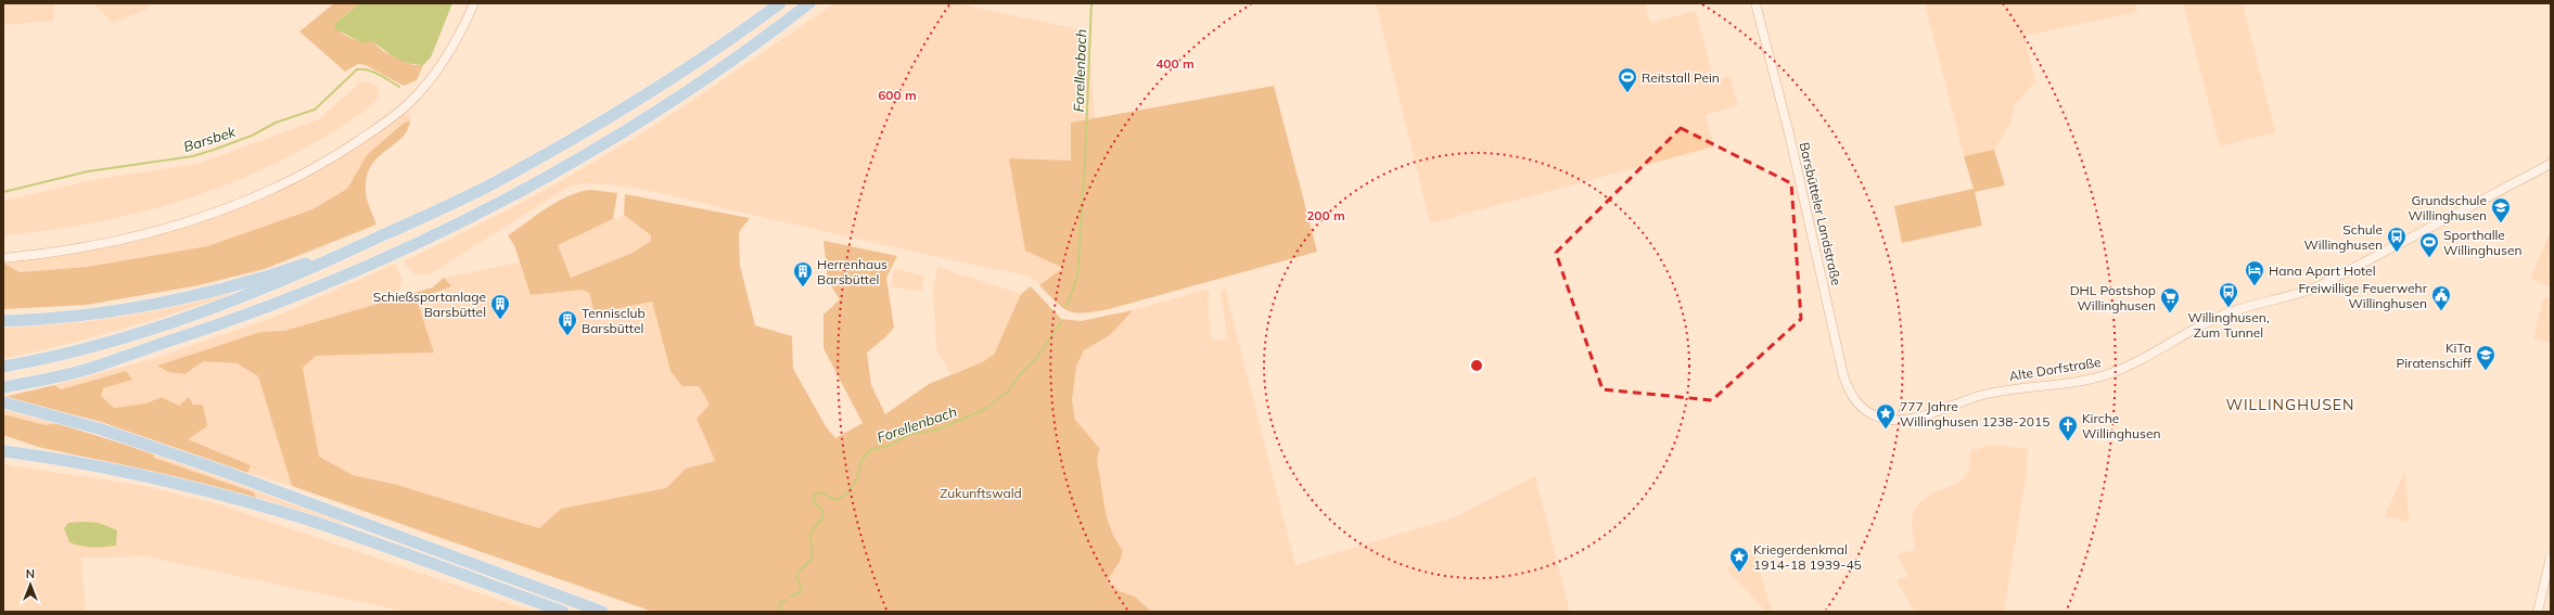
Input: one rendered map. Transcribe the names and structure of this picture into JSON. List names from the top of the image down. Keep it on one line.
{"streets":{"street":["Barsbütteler Landstraße","Alte Dorfstraße"]},"crossings":[["Barsbütteler Landstraße","Alte Dorfstraße"]],"districts":["WILLINGHUSEN"],"water":["Forellenbach","Barsbek"],"parks":["Zukunftswald"],"places":{"sports":["Reitstall Pein","Sporthalle Willinghusen"],"school or university":["Grundschule Willinghusen","KiTa Piratenschiff"],"bus stop":["Schule Willinghusen","Willinghusen, Zum Tunnel"],"hotel":["Hana Apart Hotel"],"building":["Herrenhaus Barsbüttel","Schießsportanlage Barsbüttel","Tennisclub Barsbüttel"],"public building":["Freiwillige Feuerwehr Willinghusen"],"supermarket":["DHL Postshop Willinghusen"],"place":["777 Jahre Willinghusen 1238-2015","Kriegerdenkmal 1914-18 1939-45"],"church":["Kirche Willinghusen"]},"north":"top","rings":["400 m","600 m","200 m"]}
